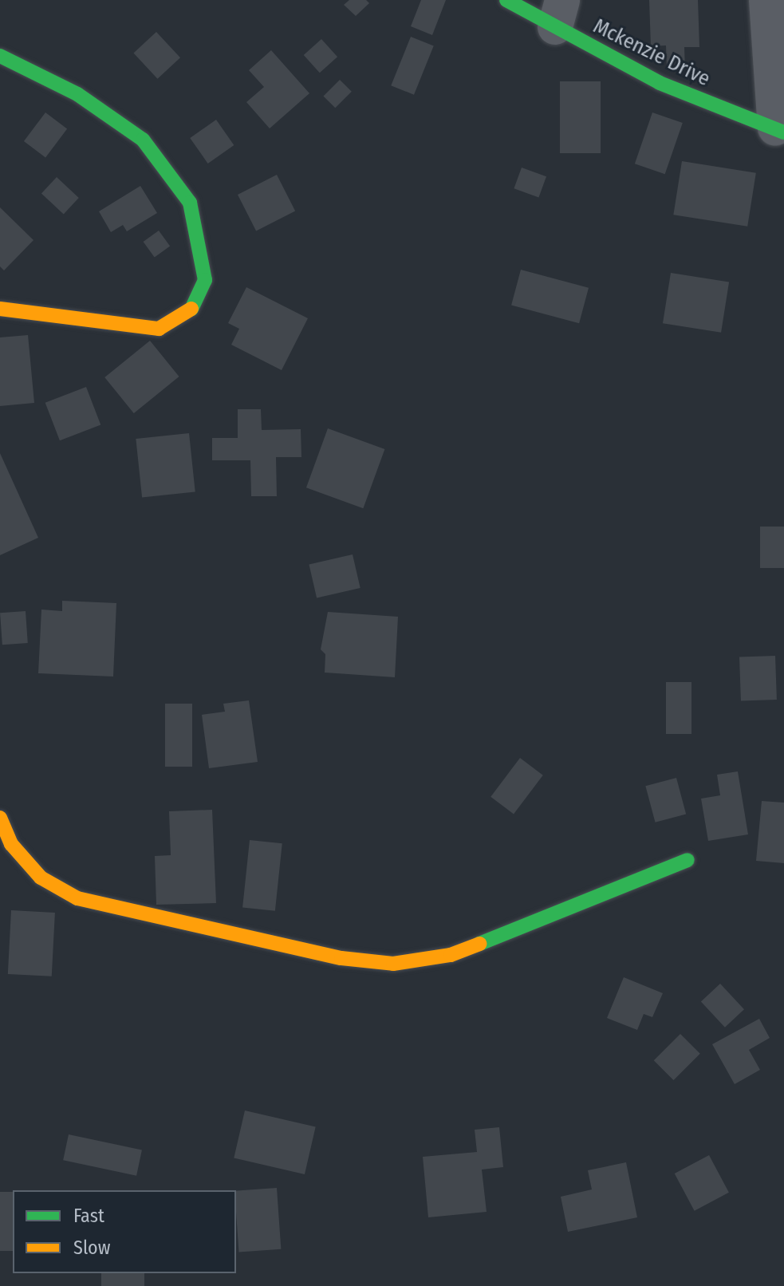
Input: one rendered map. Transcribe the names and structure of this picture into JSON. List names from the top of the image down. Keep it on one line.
{"streets":{"street":["Mckenzie Drive"]},"legend":["Fast","Slow"]}
